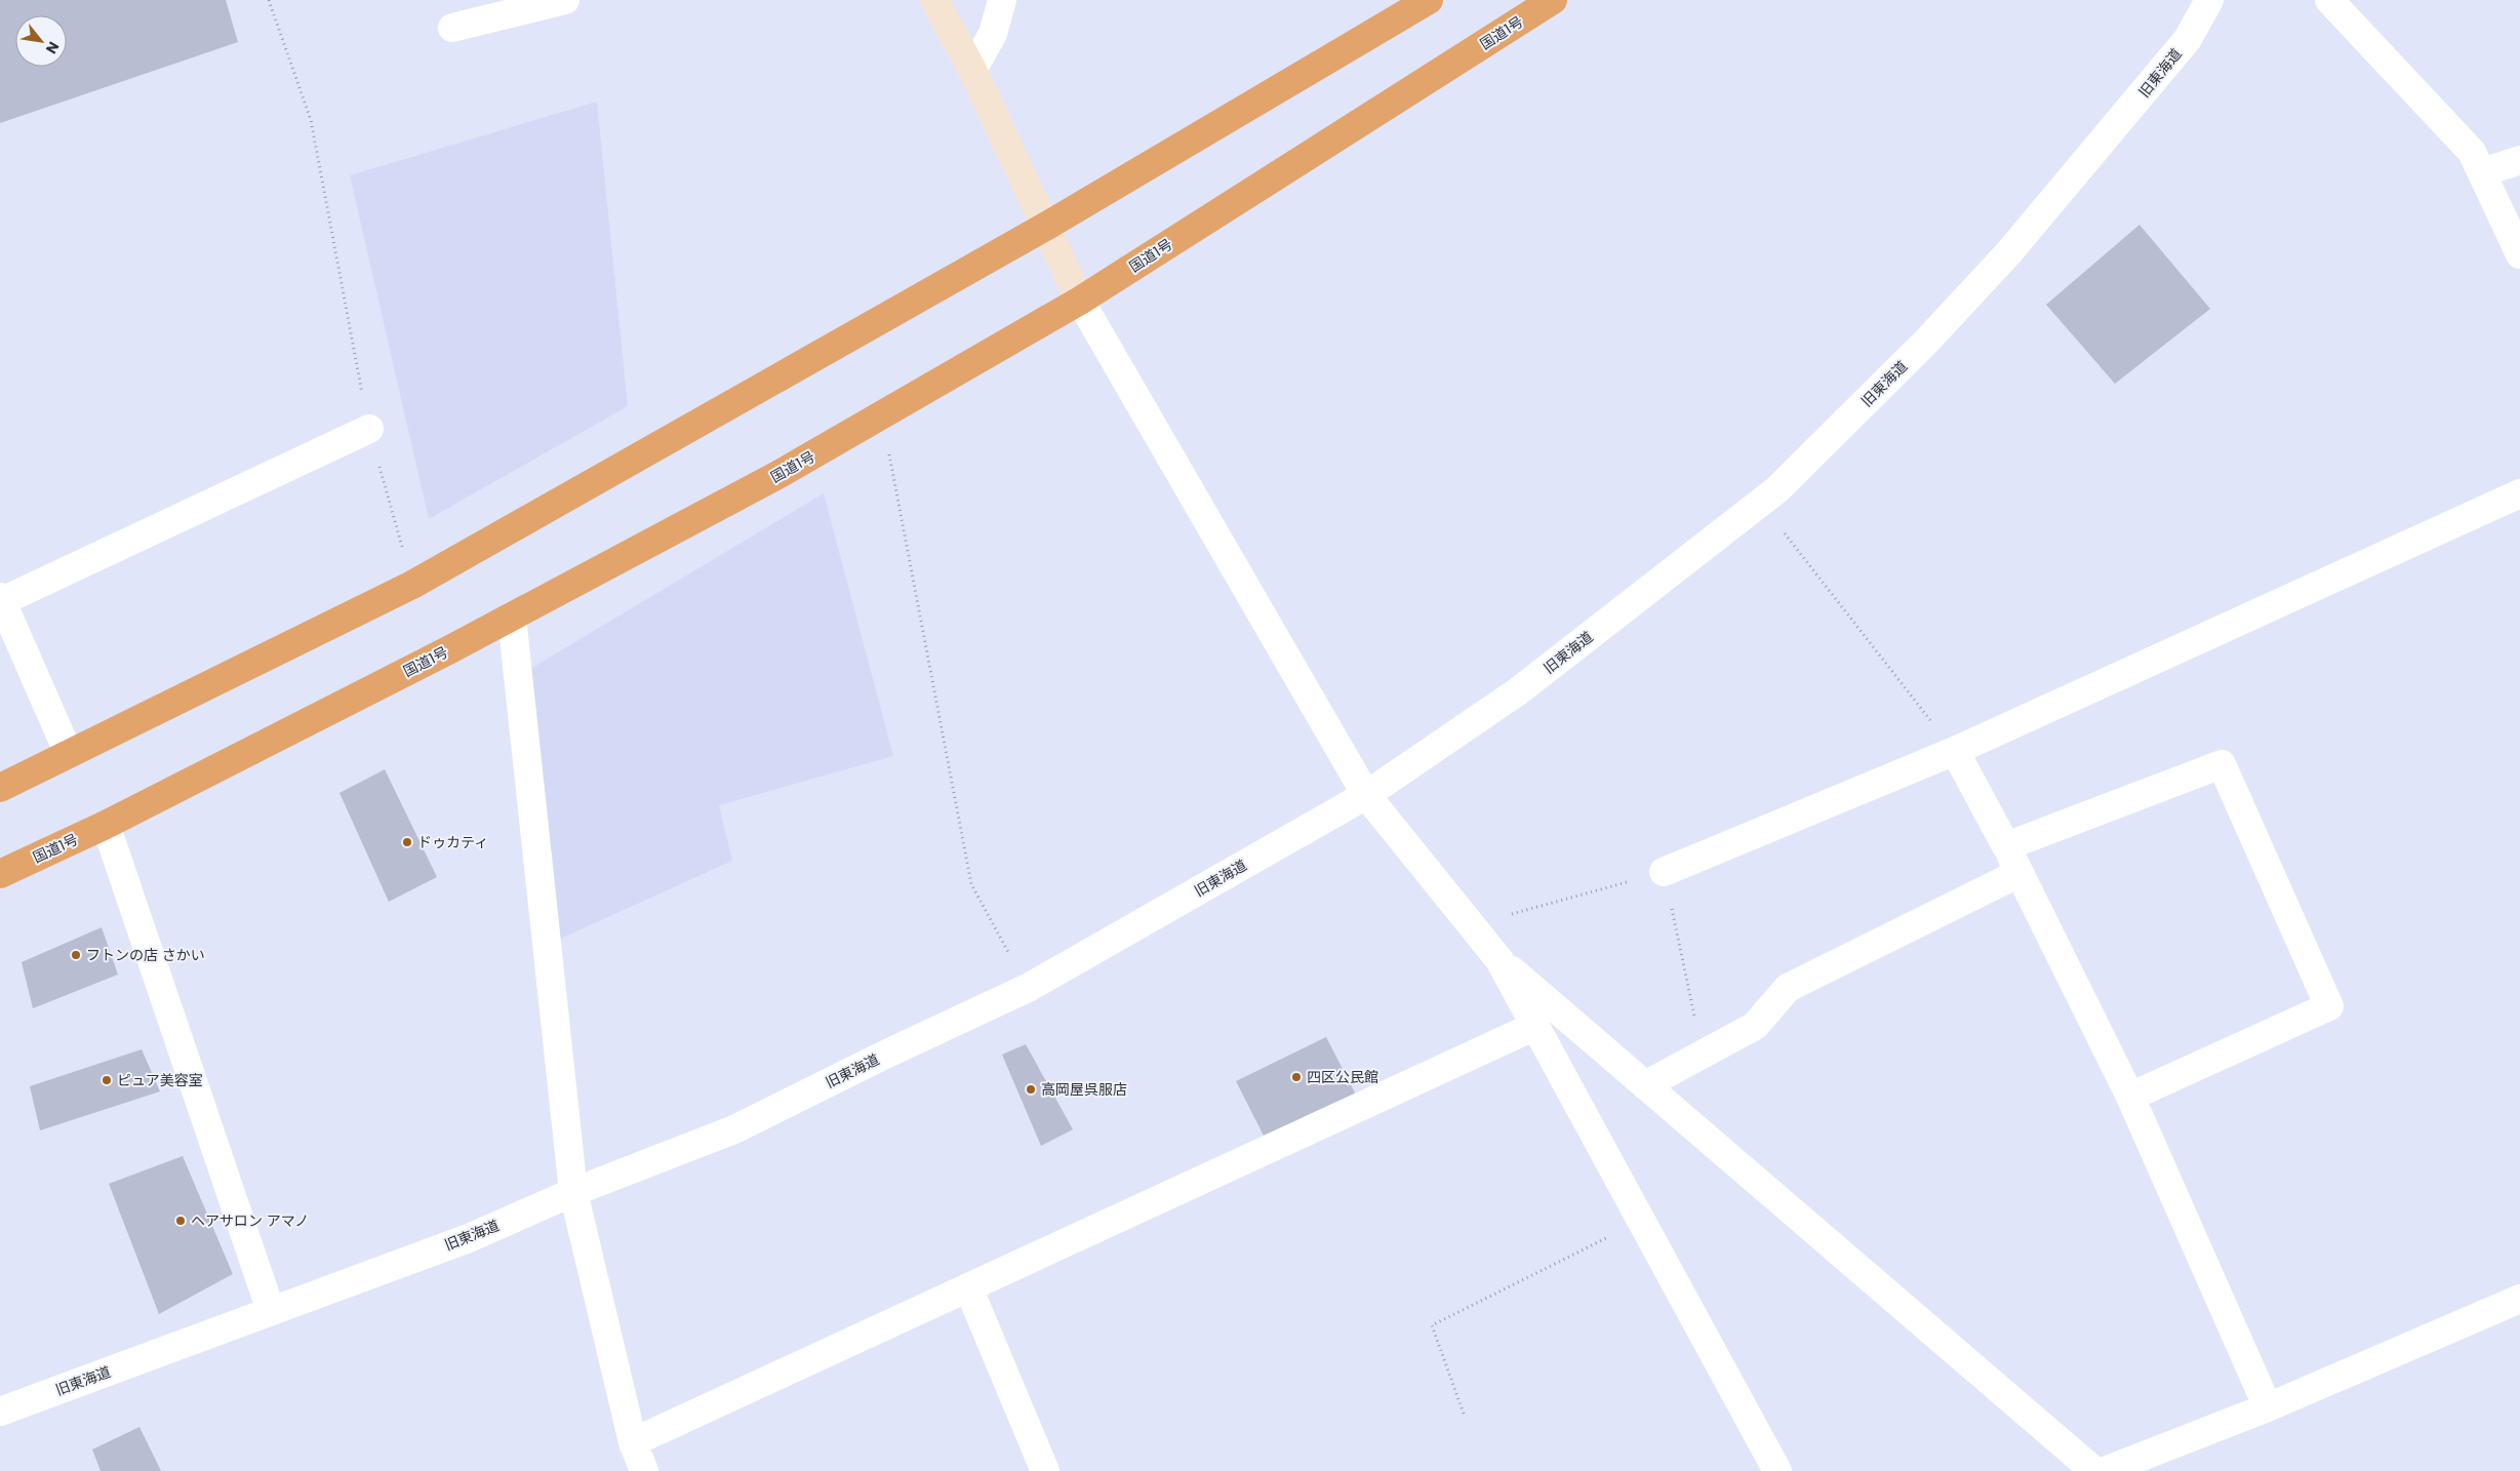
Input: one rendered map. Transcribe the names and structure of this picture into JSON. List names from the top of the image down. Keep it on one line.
{"streets":{"highway":["国道1号"],"street":["旧東海道"]},"places":["ドゥカティ","フトンの店 さかい","四区公民館","ピュア美容室","高岡屋呉服店","ヘアサロン アマノ"],"north":"bottom right"}
